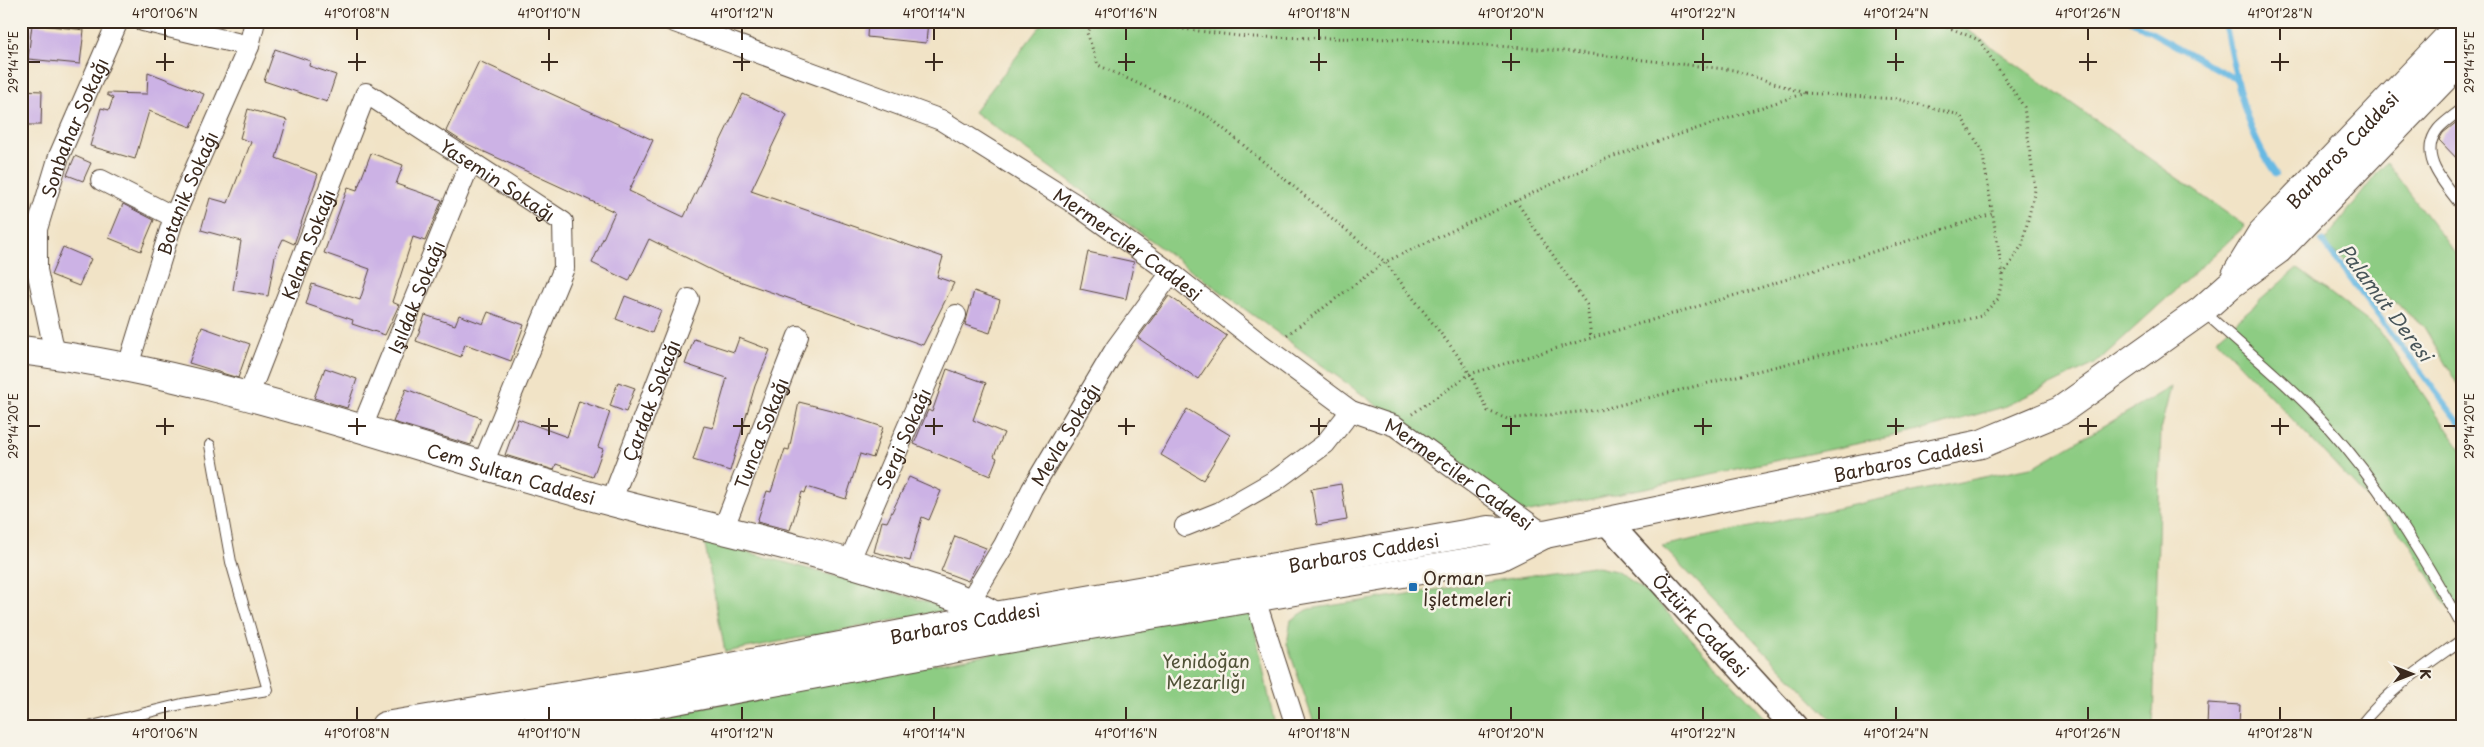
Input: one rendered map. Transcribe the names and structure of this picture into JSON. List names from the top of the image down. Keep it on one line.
{"streets":{"main road":["Barbaros Caddesi","Cem Sultan Caddesi"],"street":["Sonbahar Sokağı","Yasemin Sokağı","Botanik Sokağı","Mermerciler Caddesi","Kelam Sokağı","Işıldak Sokağı","Çardak Sokağı","Tunca Sokağı","Mevla Sokağı","Sergi Sokağı","Öztürk Caddesi"]},"crossings":[["Sonbahar Sokağı","Cem Sultan Caddesi"],["Barbaros Caddesi","Mermerciler Caddesi"],["Barbaros Caddesi","Cem Sultan Caddesi"],["Barbaros Caddesi","Öztürk Caddesi"],["Yasemin Sokağı","Kelam Sokağı"],["Yasemin Sokağı","Işıldak Sokağı"],["Yasemin Sokağı","Cem Sultan Caddesi"],["Botanik Sokağı","Cem Sultan Caddesi"],["Mermerciler Caddesi","Mevla Sokağı"],["Kelam Sokağı","Cem Sultan Caddesi"],["Işıldak Sokağı","Cem Sultan Caddesi"],["Çardak Sokağı","Cem Sultan Caddesi"],["Tunca Sokağı","Cem Sultan Caddesi"],["Mevla Sokağı","Cem Sultan Caddesi"],["Sergi Sokağı","Cem Sultan Caddesi"]],"water":["Palamut Deresi"],"parks":["Yenidoğan Mezarlığı"],"places":{"transit":["Orman İşletmeleri"]},"north":"right","coordinates":["41°01'06\"N","41°01'08\"N","41°01'10\"N","41°01'12\"N","41°01'14\"N","41°01'16\"N","41°01'18\"N","41°01'20\"N","41°01'22\"N","41°01'24\"N","41°01'26\"N","41°01'28\"N","29°14'15\"E","29°14'20\"E"]}
